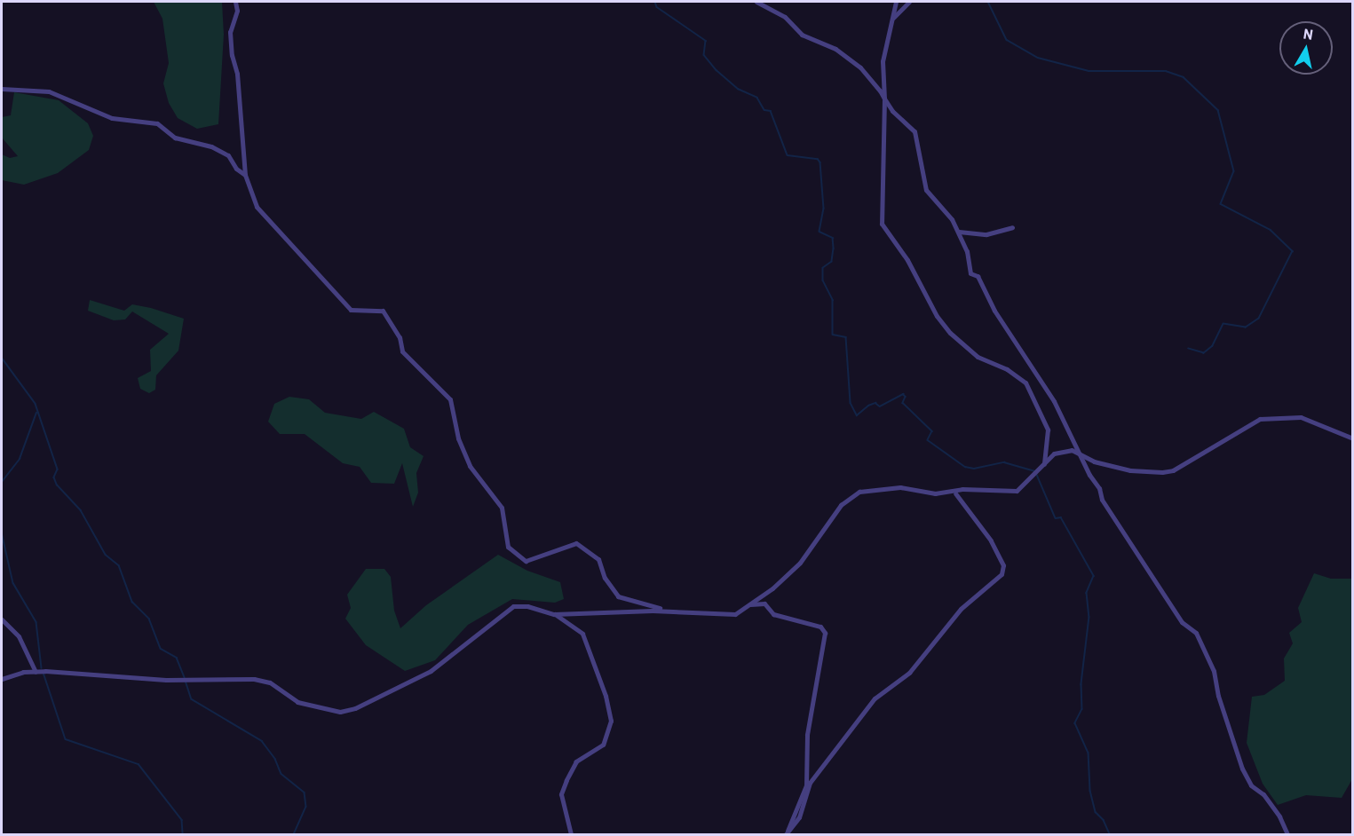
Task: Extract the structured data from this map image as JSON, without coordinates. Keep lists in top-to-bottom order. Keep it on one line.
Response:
{"north":"top"}
